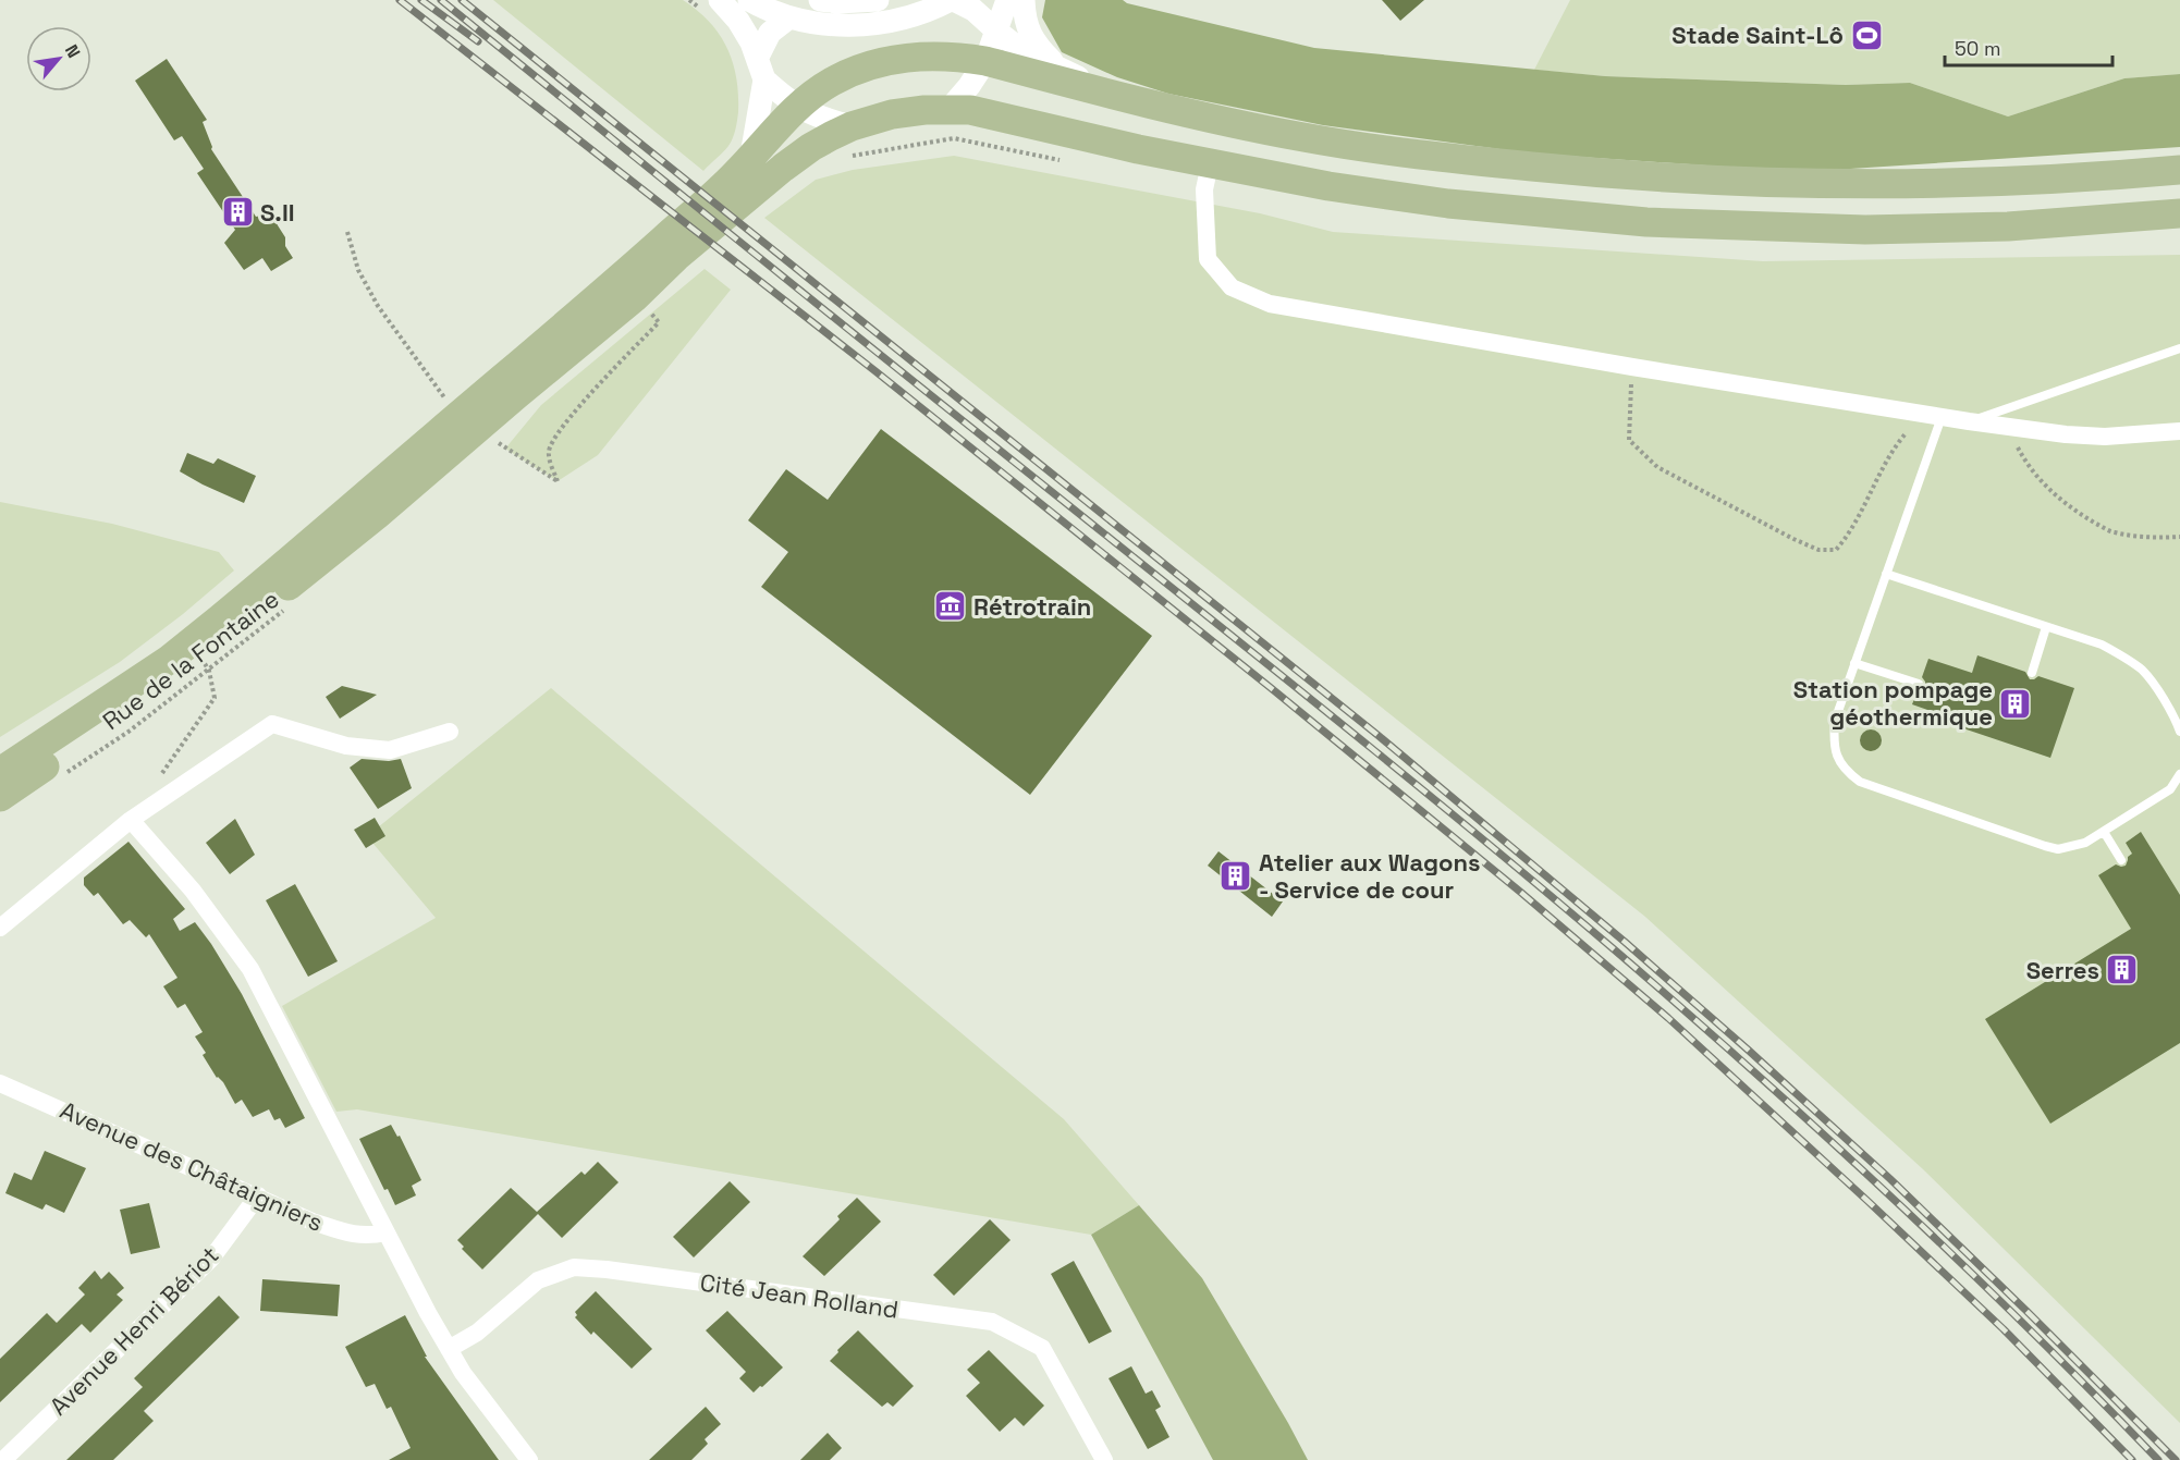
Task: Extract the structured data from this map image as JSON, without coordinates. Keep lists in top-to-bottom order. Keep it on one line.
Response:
{"streets":{"main road":["Rue de la Fontaine"],"street":["Avenue des Châtaigniers","Cité Jean Rolland","Avenue Henri Bériot"]},"crossings":[["Avenue des Châtaigniers","Avenue Henri Bériot"]],"places":{"sports":["Stade Saint-Lô"],"building":["S.II","Station pompage géothermique","Atelier aux Wagons - Service de cour","Serres"],"museum":["Rétrotrain"]},"scale_bar":"50 m","north":"top right"}
